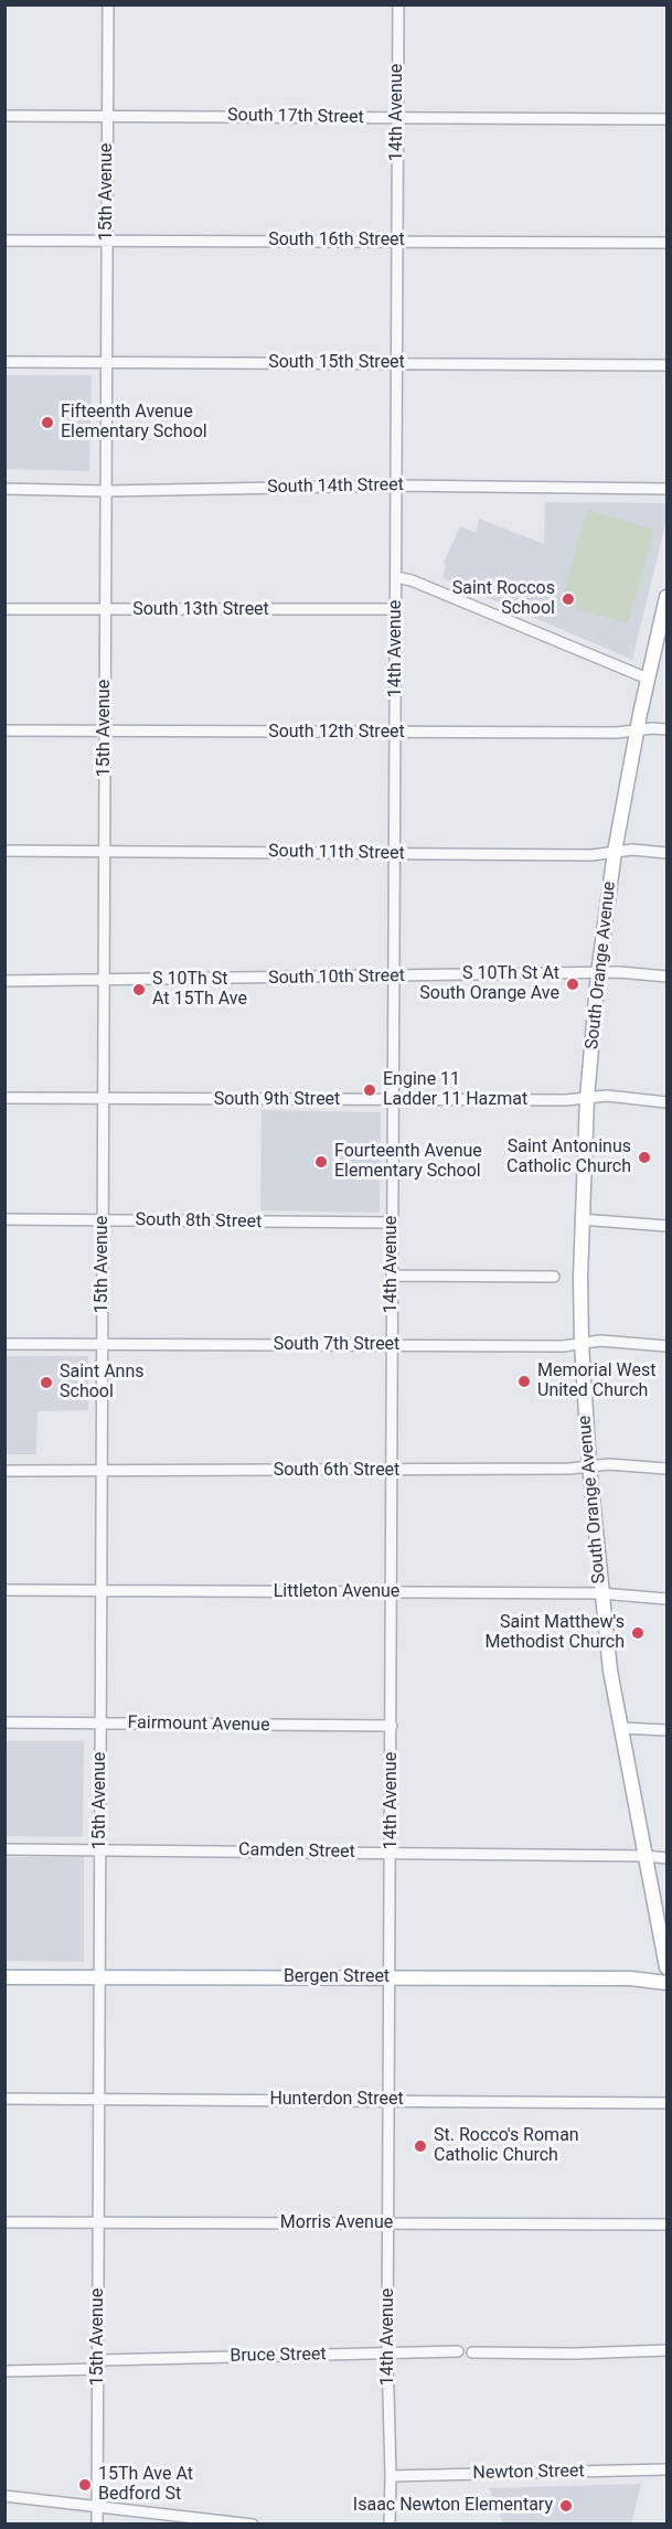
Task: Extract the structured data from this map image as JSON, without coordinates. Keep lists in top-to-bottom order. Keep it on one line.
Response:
{"streets":{"main road":["South Orange Avenue","Bergen Street"],"street":["14th Avenue","South 17th Street","15th Avenue","South 16th Street","South 15th Street","South 14th Street","South 13th Street","South 12th Street","South 11th Street","South 10th Street","South 9th Street","South 8th Street","South 7th Street","South 6th Street","Littleton Avenue","Fairmount Avenue","Camden Street","Hunterdon Street","Morris Avenue","Bruce Street","Newton Street"]},"crossings":[["14th Avenue","South 17th Street"],["14th Avenue","South 16th Street"],["14th Avenue","South 15th Street"],["14th Avenue","South 14th Street"],["14th Avenue","South 13th Street"],["14th Avenue","South 12th Street"],["14th Avenue","South 11th Street"],["14th Avenue","South 10th Street"],["14th Avenue","South 9th Street"],["14th Avenue","South 8th Street"],["14th Avenue","South 7th Street"],["14th Avenue","South 6th Street"],["14th Avenue","Littleton Avenue"],["14th Avenue","Fairmount Avenue"],["14th Avenue","Camden Street"],["14th Avenue","Bergen Street"],["14th Avenue","Hunterdon Street"],["14th Avenue","Morris Avenue"],["14th Avenue","Bruce Street"],["14th Avenue","Newton Street"],["South 17th Street","15th Avenue"],["15th Avenue","South 16th Street"],["15th Avenue","South 15th Street"],["15th Avenue","South 14th Street"],["15th Avenue","South 13th Street"],["15th Avenue","South 12th Street"],["15th Avenue","South 11th Street"],["15th Avenue","South 10th Street"],["15th Avenue","South 9th Street"],["15th Avenue","South 8th Street"],["15th Avenue","South 7th Street"],["15th Avenue","South 6th Street"],["15th Avenue","Littleton Avenue"],["15th Avenue","Fairmount Avenue"],["15th Avenue","Camden Street"],["15th Avenue","Bergen Street"],["15th Avenue","Hunterdon Street"],["15th Avenue","Morris Avenue"],["15th Avenue","Bruce Street"],["South 12th Street","South Orange Avenue"],["South 11th Street","South Orange Avenue"],["South Orange Avenue","South 10th Street"],["South Orange Avenue","South 9th Street"],["South Orange Avenue","South 7th Street"],["South Orange Avenue","South 6th Street"],["South Orange Avenue","Littleton Avenue"],["South Orange Avenue","Camden Street"]],"places":["Fifteenth Avenue Elementary School","Saint Roccos School","S 10Th St At South Orange Ave","S 10Th St At 15Th Ave","Engine 11 Ladder 11 Hazmat","Saint Antoninus Catholic Church","Fourteenth Avenue Elementary School","Memorial West United Church","Saint Anns School","Saint Matthew's Methodist Church","St. Rocco's Roman Catholic Church","15Th Ave At Bedford St","Isaac Newton Elementary"]}
